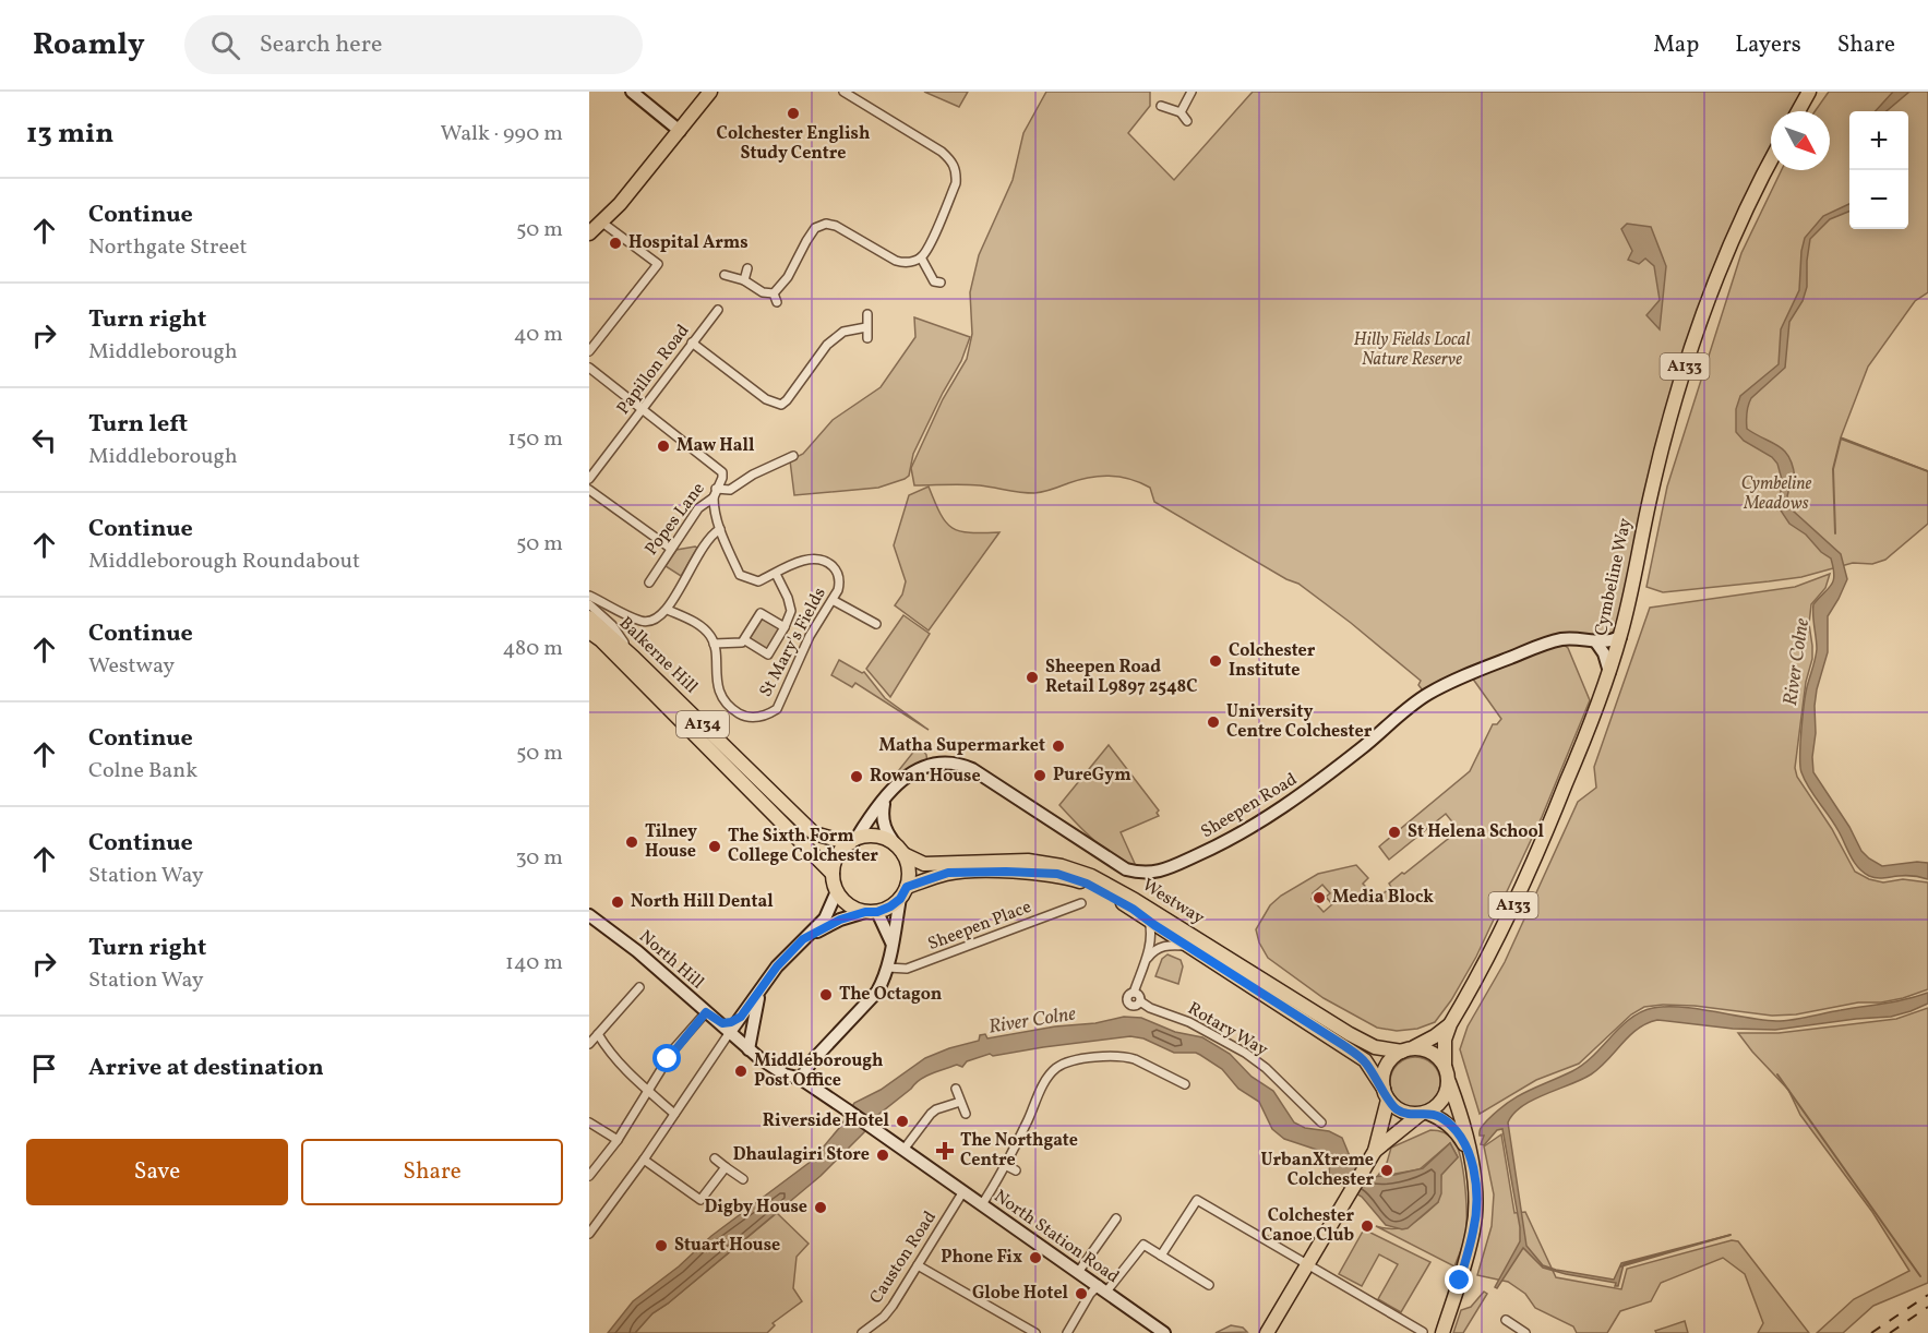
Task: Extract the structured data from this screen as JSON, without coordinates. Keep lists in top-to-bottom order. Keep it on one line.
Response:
{"streets":{"main road":["A133","Cymbeline Way","Balkerne Hill","A134","Westway"],"street":["Papillon Road","Popes Lane","St Mary's Fields","Sheepen Road","Sheepen Place","North Hill","Rotary Way","North Station Road","Causton Road"]},"crossings":[["A133","Cymbeline Way"],["A133","A134"],["A133","Westway"],["Papillon Road","Popes Lane"],["Popes Lane","St Mary's Fields"],["Cymbeline Way","Sheepen Road"],["Balkerne Hill","A134"],["Balkerne Hill","Sheepen Road"],["Balkerne Hill","Westway"],["A134","Sheepen Road"],["A134","Westway"],["Sheepen Road","Westway"],["North Hill","North Station Road"],["North Station Road","Causton Road"]],"water":["River Colne"],"parks":["Hilly Fields Local Nature Reserve","Cymbeline Meadows"],"places":{"other":["Colchester English Study Centre","Hospital Arms","Maw Hall","Colchester Institute","Sheepen Road Retail L9897 2548C","University Centre Colchester","Matha Supermarket","PureGym","Rowan House","St Helena School","Tilney House","The Sixth Form College Colchester","Media Block","North Hill Dental","The Octagon","Middleborough Post Office","Riverside Hotel","Dhaulagiri Store","UrbanXtreme Colchester","Digby House","Colchester Canoe Club","Stuart House","Phone Fix","Globe Hotel"],"health":["The Northgate Centre"]},"north":"bottom right","page":{"header":"Roamly","search":"Search here","nav":["Map","Layers","Share"],"heading":["13 min","Walk · 990 m"],"map_buttons":["+","−"],"list":[["Continue","Northgate Street","50 m"],["Turn right","Middleborough","40 m"],["Turn left","Middleborough","150 m"],["Continue","Middleborough Roundabout","50 m"],["Continue","Westway","480 m"],["Continue","Colne Bank","50 m"],["Continue","Station Way","30 m"],["Turn right","Station Way","140 m"],"Arrive at destination"],"buttons":["Save","Share"]}}
